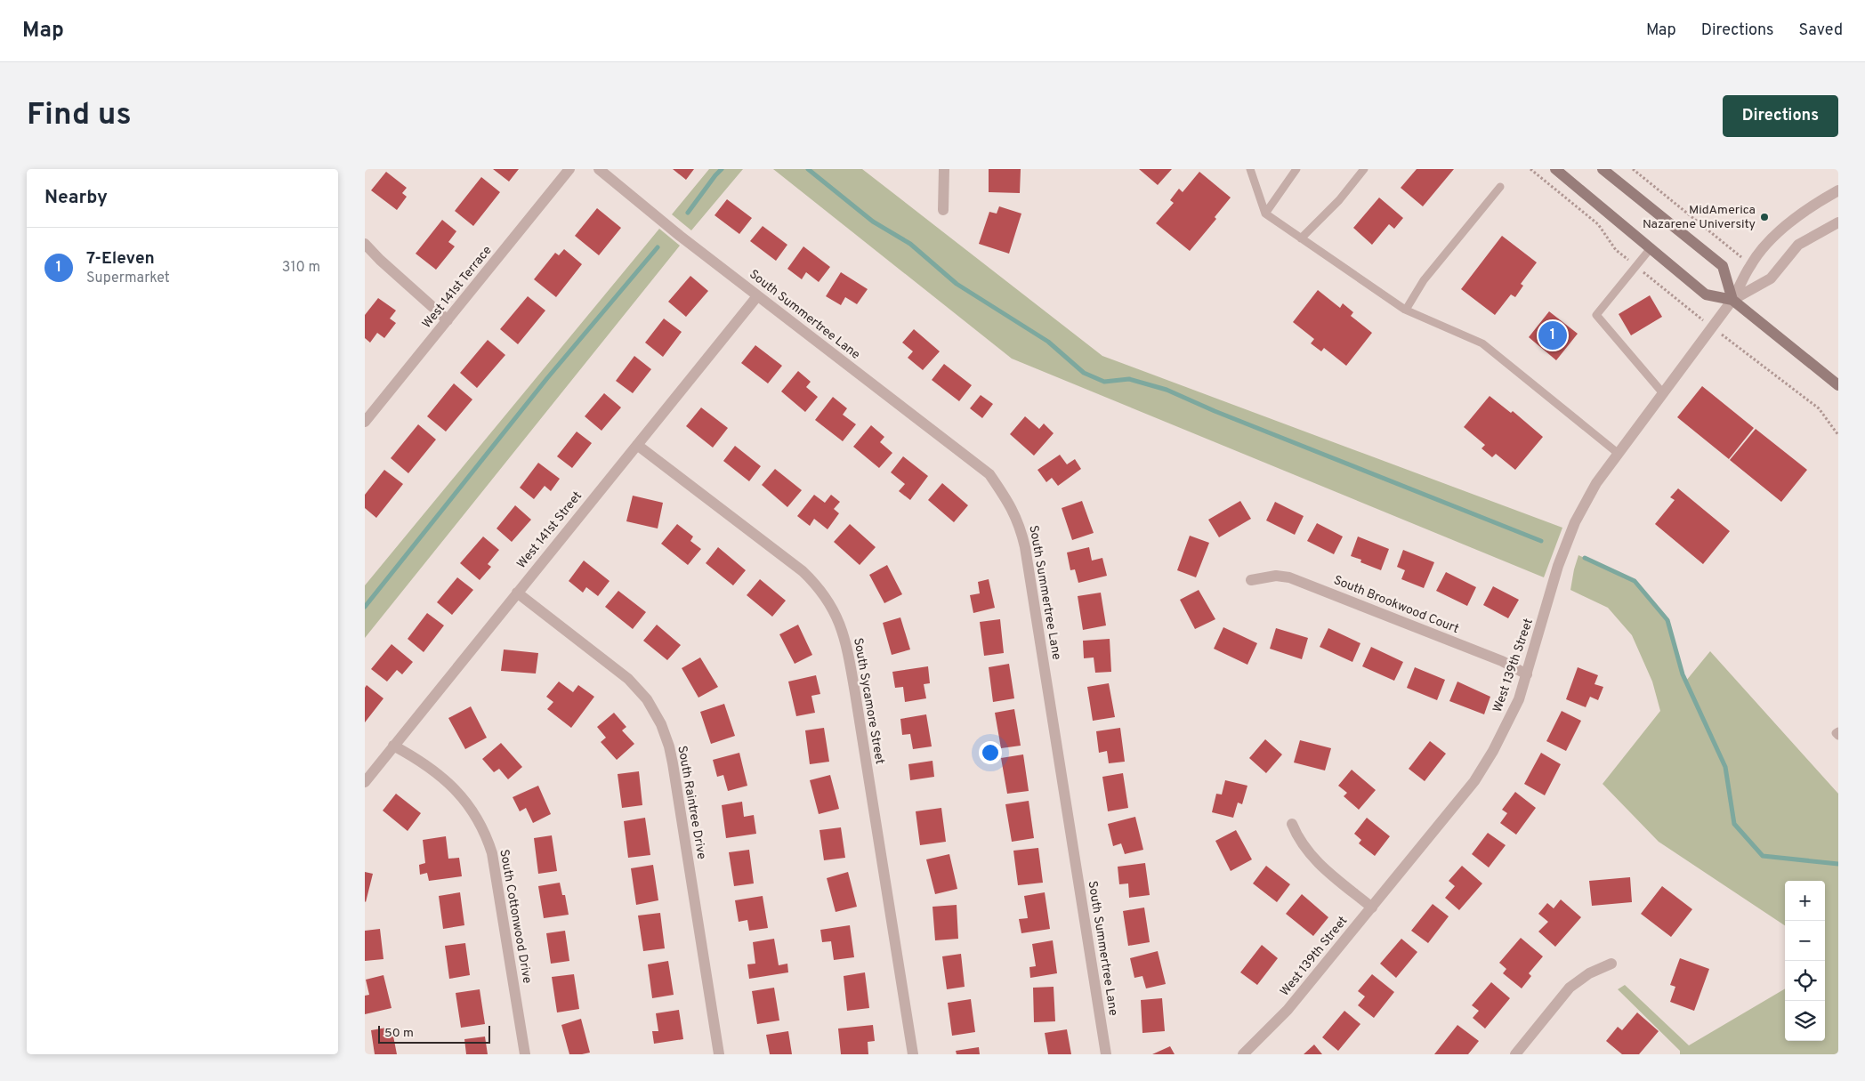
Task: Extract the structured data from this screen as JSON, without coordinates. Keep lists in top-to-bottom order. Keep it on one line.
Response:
{"streets":{"street":["West 141st Terrace","South Summertree Lane","West 141st Street","South Brookwood Court","West 139th Street","South Sycamore Street","South Raintree Drive","South Cottonwood Drive"]},"crossings":[["South Summertree Lane","West 141st Street"],["West 141st Street","South Sycamore Street"],["West 141st Street","South Raintree Drive"],["West 141st Street","South Cottonwood Drive"],["South Brookwood Court","West 139th Street"]],"places":["MidAmerica Nazarene University"],"scale_bar":"50 m","page":{"header":"Map","nav":["Map","Directions","Saved"],"buttons":"Directions","title":"Find us","heading":"Nearby","list":[{"mark":"1","name":"7-Eleven","note":"Supermarket","value":"310 m"}],"pins":"1","map_buttons":["+","−"],"scale":"50 m"}}
